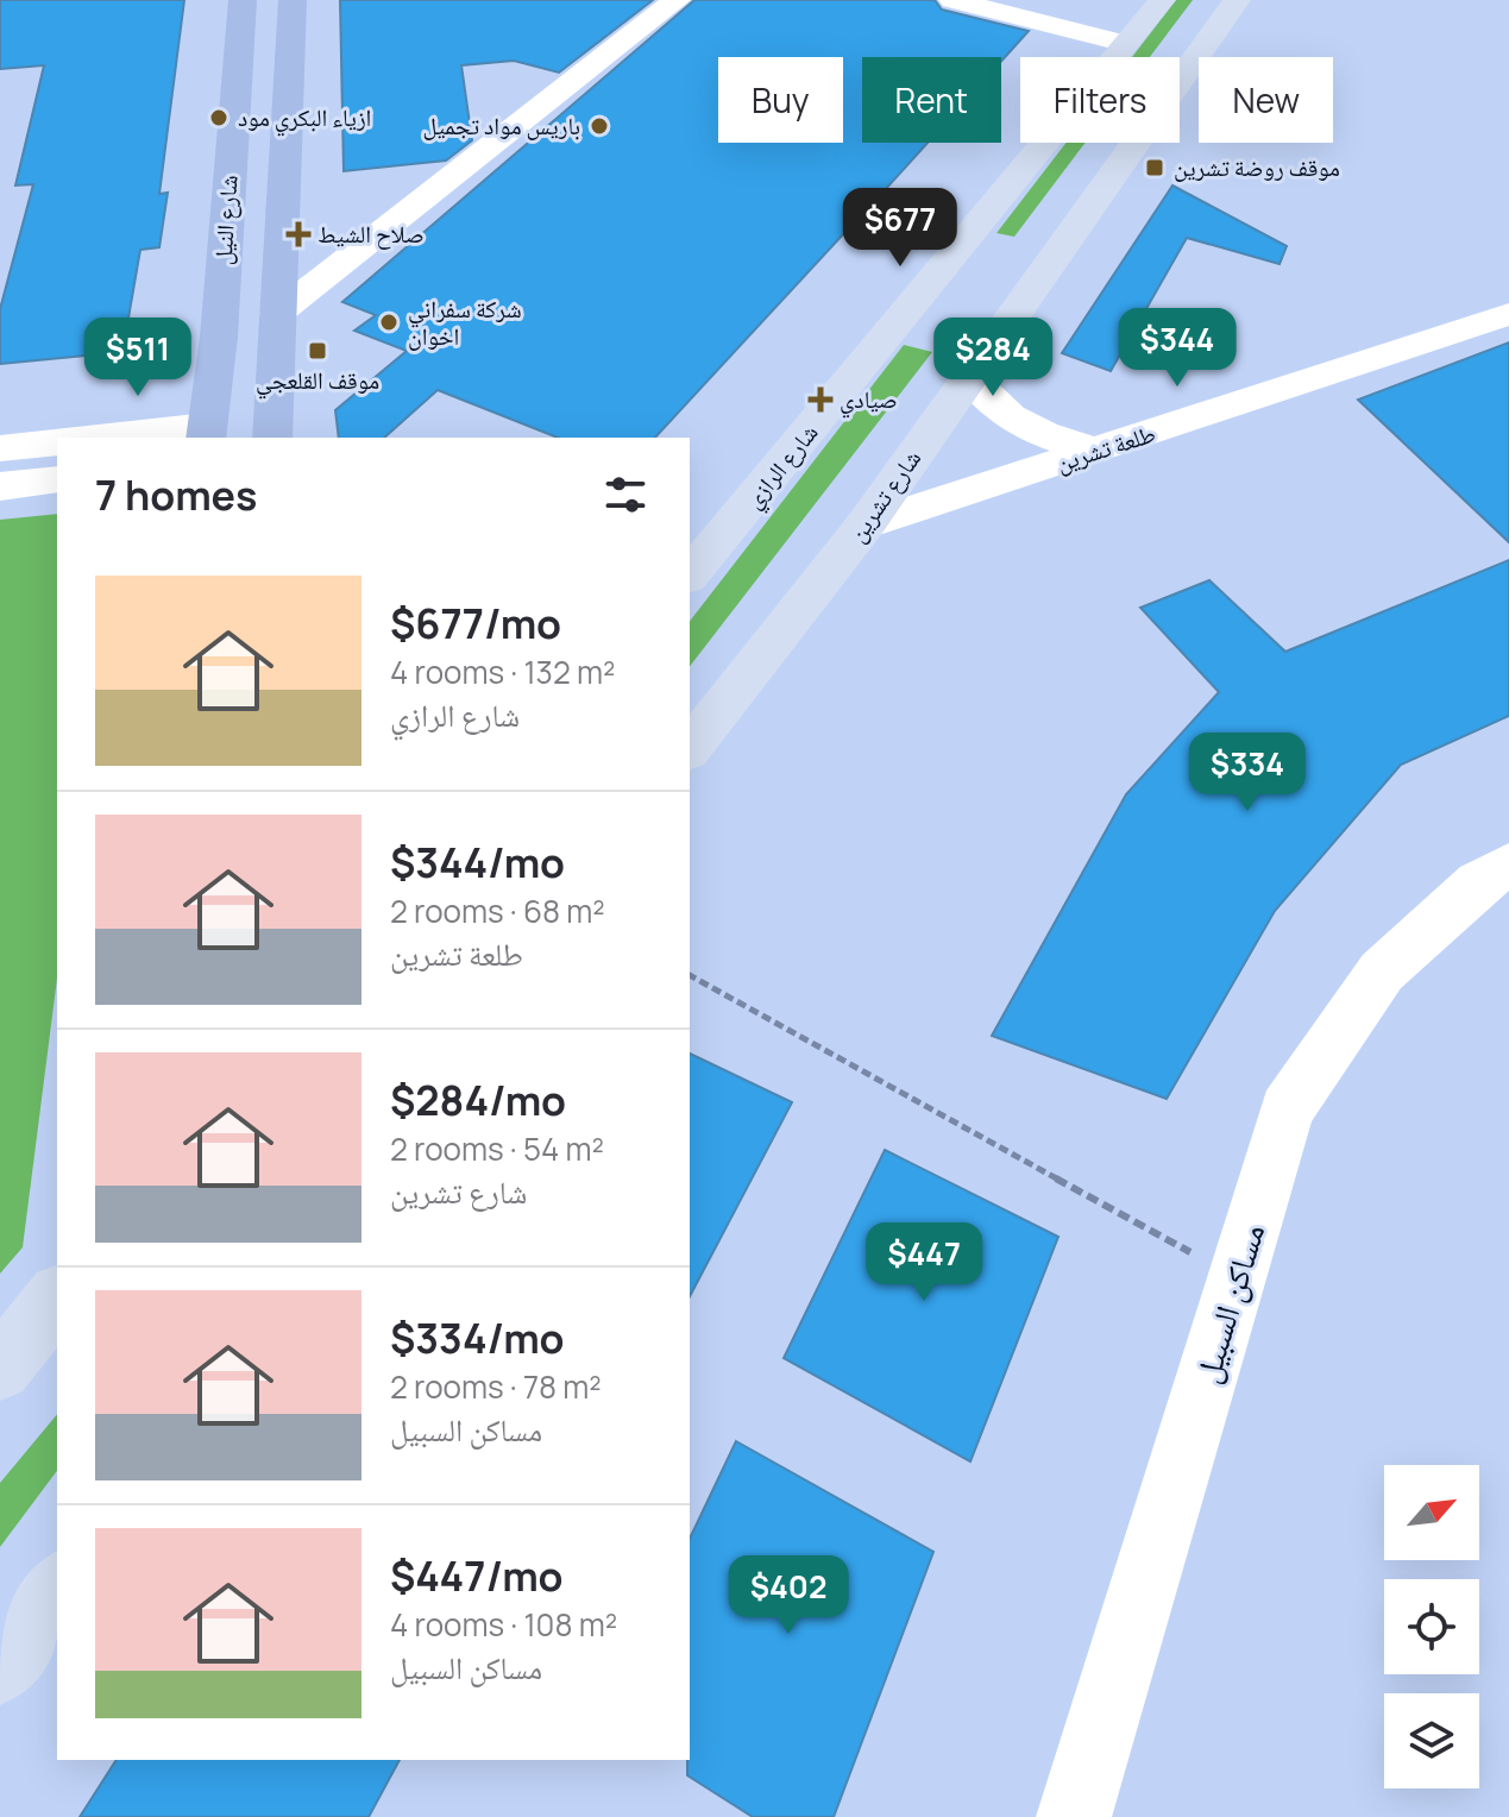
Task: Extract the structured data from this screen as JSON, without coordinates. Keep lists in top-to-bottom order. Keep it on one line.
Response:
{"streets":{"main road":["شارع النيل","شارع الرازي","شارع تشرين"],"street":["طلعة تشرين","مساكن السبيل"]},"crossings":[["طلعة تشرين","شارع تشرين"],["شارع الرازي","شارع تشرين"]],"places":{"other":["ازياء البكري مود","باريس مواد تجميل","شركة سفراني اخوان"],"transit":["موقف روضة تشرين","موقف القلعجي"],"health":["صلاح الشيط","صيادي"]},"north":"top right","page":{"chip":["Buy","Rent","Filters","New"],"price":["$677","$344","$511","$284","$334","$447","$402"],"heading":"7 homes","list":[{"name":"$677/mo","note":"4 rooms · 132 m² · شارع الرازي"},{"name":"$344/mo","note":"2 rooms · 68 m² · طلعة تشرين"},{"name":"$284/mo","note":"2 rooms · 54 m² · شارع تشرين"},{"name":"$334/mo","note":"2 rooms · 78 m² · مساكن السبيل"},{"name":"$447/mo","note":"4 rooms · 108 m² · مساكن السبيل"}]}}
